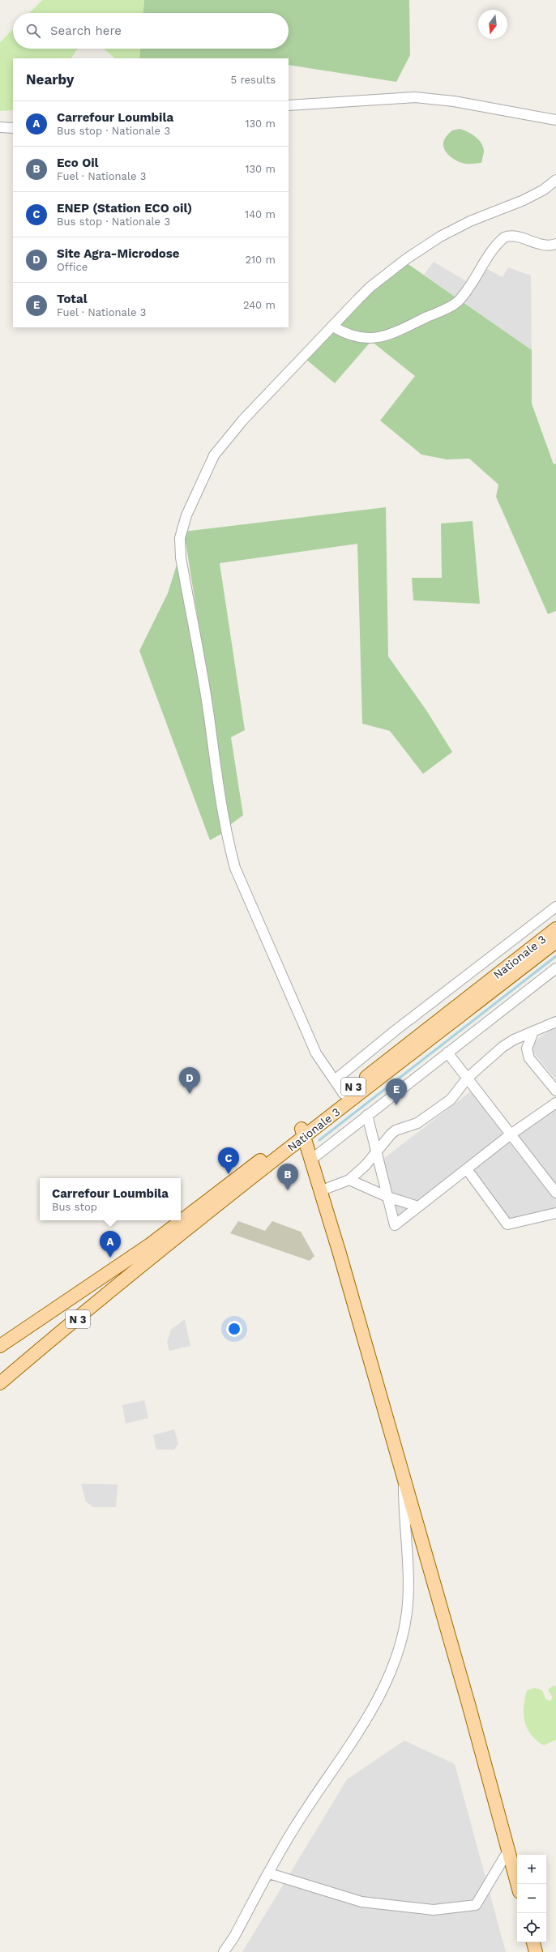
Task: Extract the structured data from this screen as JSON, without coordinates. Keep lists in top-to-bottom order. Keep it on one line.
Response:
{"streets":{"main road":["Nationale 3","N 3"]},"north":"bottom","page":{"search":"Search here","heading":["Nearby","5 results"],"list":[{"mark":"A","name":"Carrefour Loumbila","note":"Bus stop · Nationale 3","value":"130 m"},{"mark":"B","name":"Eco Oil","note":"Fuel · Nationale 3","value":"130 m"},{"mark":"C","name":"ENEP (Station ECO oil)","note":"Bus stop · Nationale 3","value":"140 m"},{"mark":"D","name":"Site Agra-Microdose","note":"Office","value":"210 m"},{"mark":"E","name":"Total","note":"Fuel · Nationale 3","value":"240 m"}],"pins":["D","E","C","B","A"],"popup":["Carrefour Loumbila","Bus stop"],"map_buttons":["+","−"]}}
